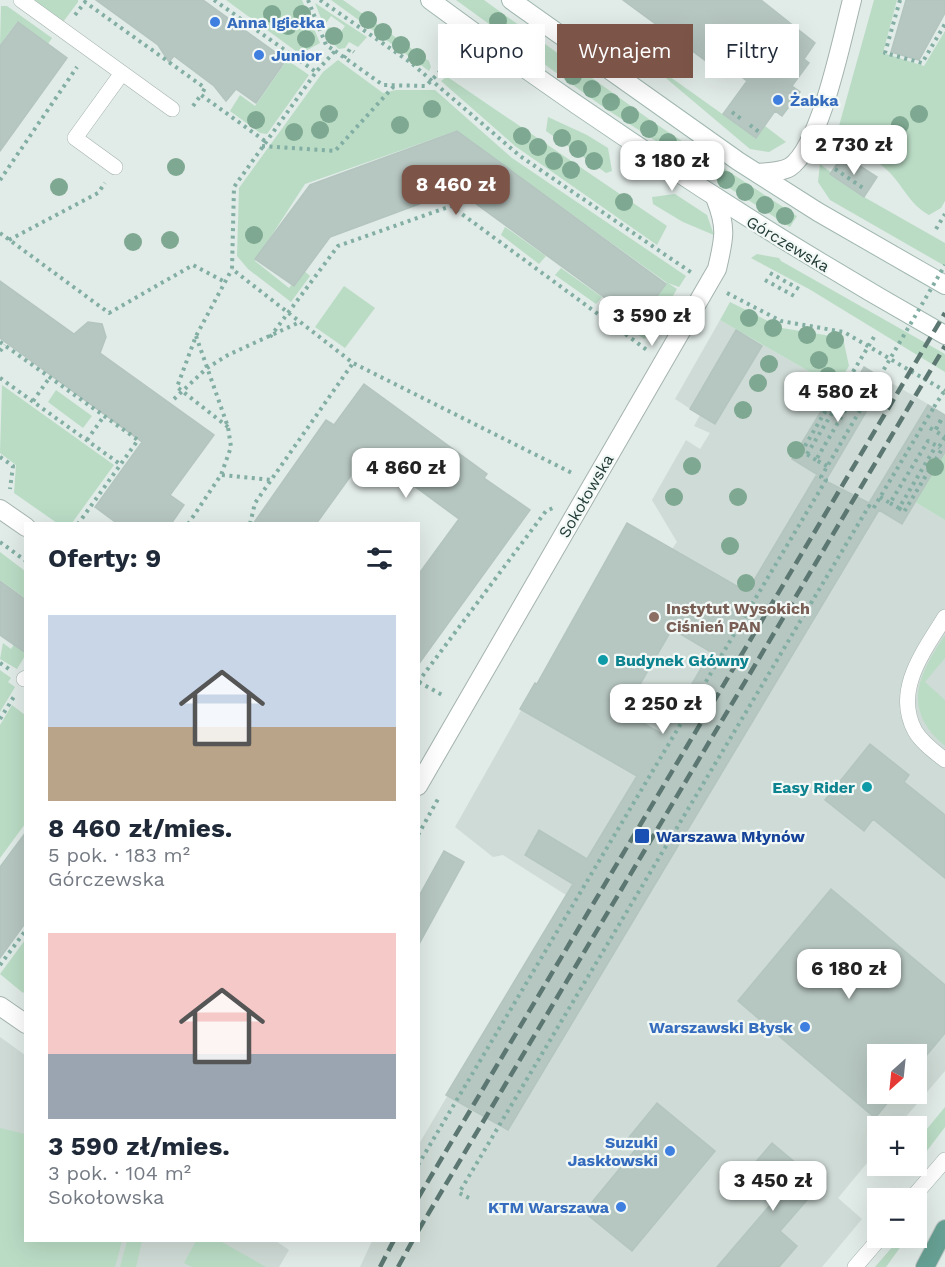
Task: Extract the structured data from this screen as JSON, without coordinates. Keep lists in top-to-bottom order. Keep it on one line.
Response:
{"streets":{"main road":["Górczewska","Sokołowska"]},"crossings":[["Górczewska","Sokołowska"]],"places":{"other":["Anna Igiełka","Junior","Żabka","Instytut Wysokich Ciśnień PAN","Budynek Główny","Easy Rider","Warszawski Błysk","Suzuki Jaskłowski","KTM Warszawa"],"transit":["Warszawa Młynów"]},"north":"bottom left","page":{"chip":["Kupno","Wynajem","Filtry"],"price":["2 730 zł","3 180 zł","8 460 zł","3 590 zł","4 580 zł","4 860 zł","2 250 zł","6 180 zł","3 450 zł"],"heading":"Oferty: 9","list":[{"name":"8 460 zł/mies.","note":"5 pok. · 183 m² · Górczewska"},{"name":"3 590 zł/mies.","note":"3 pok. · 104 m² · Sokołowska"}],"map_buttons":["+","−"]}}
